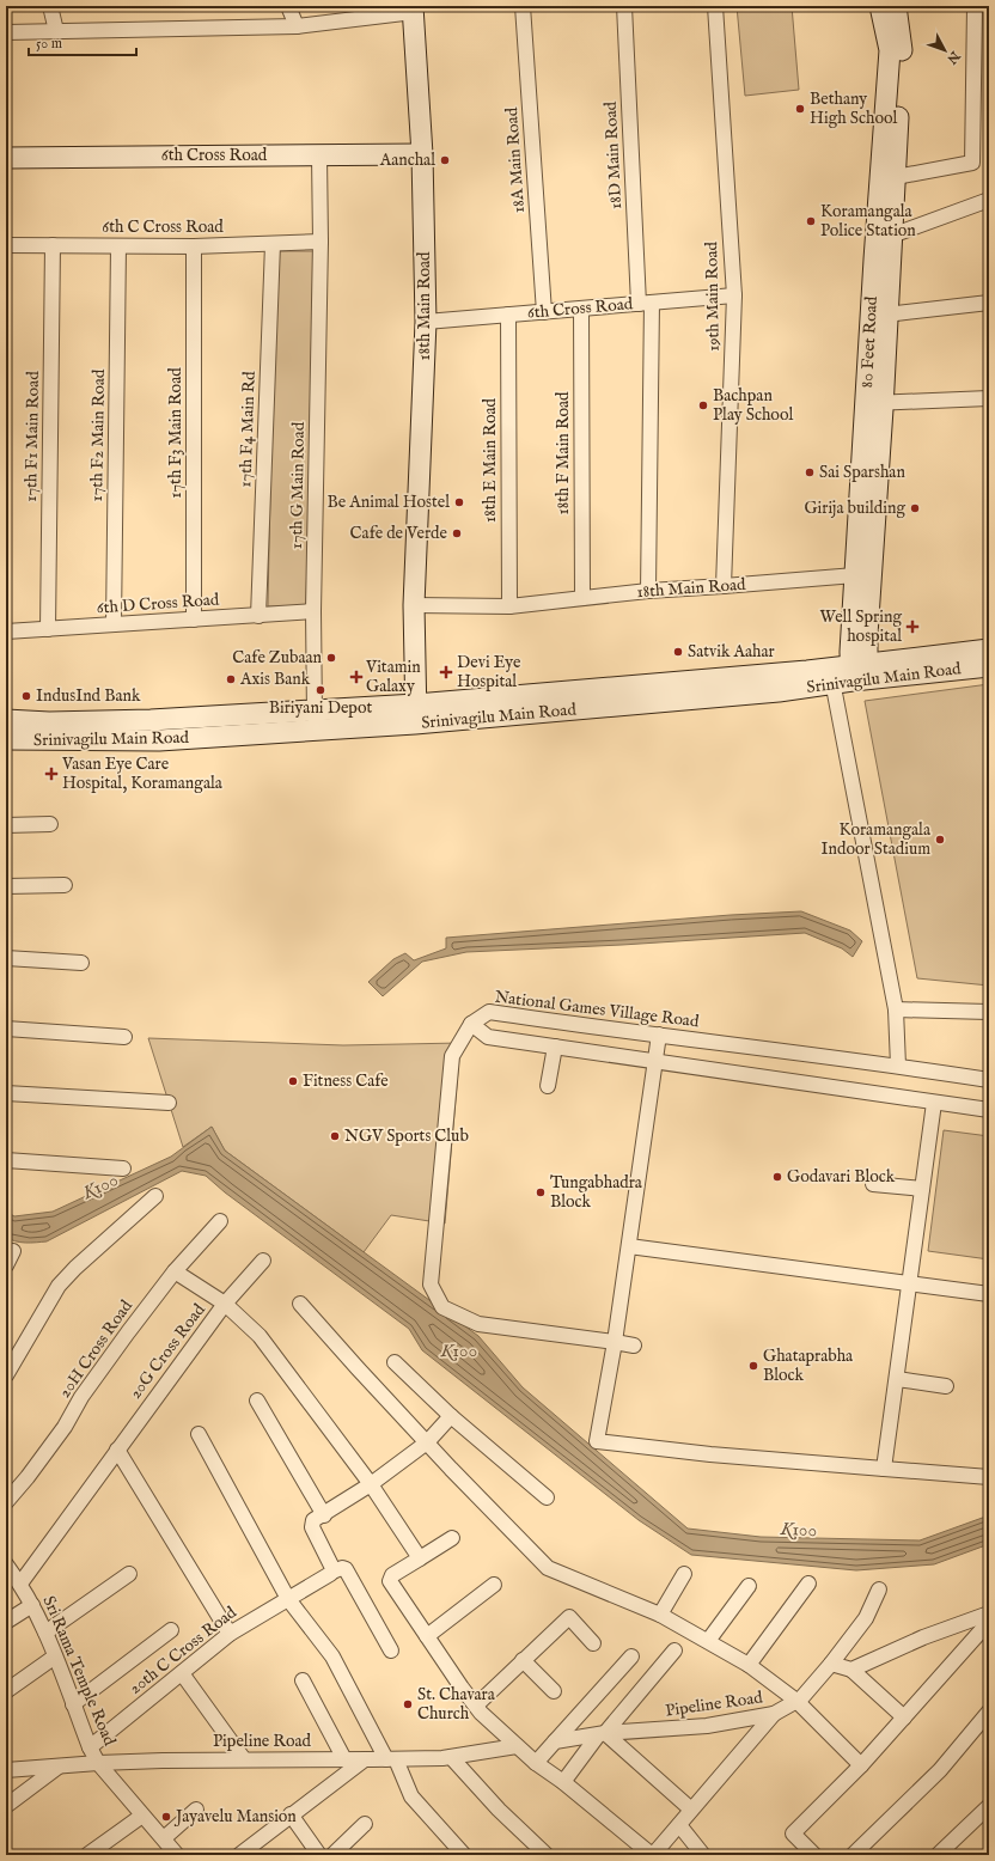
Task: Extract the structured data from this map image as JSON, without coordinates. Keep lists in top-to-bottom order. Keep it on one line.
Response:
{"streets":{"main road":["6th Cross Road","18th Main Road","80 Feet Road","Srinivagilu Main Road"],"street":["18D Main Road","18A Main Road","6th C Cross Road","19th Main Road","17th F4 Main Rd","17th F3 Main Road","17th F2 Main Road","17th F1 Main Road","18th F Main Road","18th E Main Road","17th G Main Road","6th D Cross Road","National Games Village Road","20H Cross Road","20G Cross Road","20th C Cross Road","Sri Rama Temple Road","Pipeline Road"]},"crossings":[["6th Cross Road","18D Main Road"],["6th Cross Road","18A Main Road"],["6th Cross Road","19th Main Road"],["6th Cross Road","18th Main Road"],["6th Cross Road","18th F Main Road"],["6th Cross Road","18th E Main Road"],["6th Cross Road","17th G Main Road"],["18D Main Road","18th Main Road"],["6th C Cross Road","17th F4 Main Rd"],["6th C Cross Road","17th F3 Main Road"],["6th C Cross Road","17th F2 Main Road"],["6th C Cross Road","17th F1 Main Road"],["6th C Cross Road","17th G Main Road"],["19th Main Road","18th Main Road"],["18th Main Road","80 Feet Road"],["18th Main Road","18th F Main Road"],["18th Main Road","18th E Main Road"],["18th Main Road","Srinivagilu Main Road"],["80 Feet Road","Srinivagilu Main Road"],["17th F4 Main Rd","6th D Cross Road"],["17th F3 Main Road","6th D Cross Road"],["17th F2 Main Road","6th D Cross Road"],["17th F1 Main Road","6th D Cross Road"],["17th G Main Road","6th D Cross Road"],["17th G Main Road","Srinivagilu Main Road"],["20G Cross Road","Sri Rama Temple Road"],["20th C Cross Road","Sri Rama Temple Road"],["Sri Rama Temple Road","Pipeline Road"]],"water":["K100"],"places":{"other":["Bethany High School","Aanchal","Koramangala Police Station","Bachpan Play School","Sai Sparshan","Be Animal Hostel","Girija building","Cafe de Verde","Satvik Aahar","Cafe Zubaan","Axis Bank","Biriyani Depot","IndusInd Bank","Koramangala Indoor Stadium","Fitness Cafe","NGV Sports Club","Godavari Block","Tungabhadra Block","Ghataprabha Block","St. Chavara Church","Jayavelu Mansion"],"health":["Well Spring hospital","Devi Eye Hospital","Vitamin Galaxy","Vasan Eye Care Hospital, Koramangala"]},"scale_bar":"50 m","north":"bottom right"}
